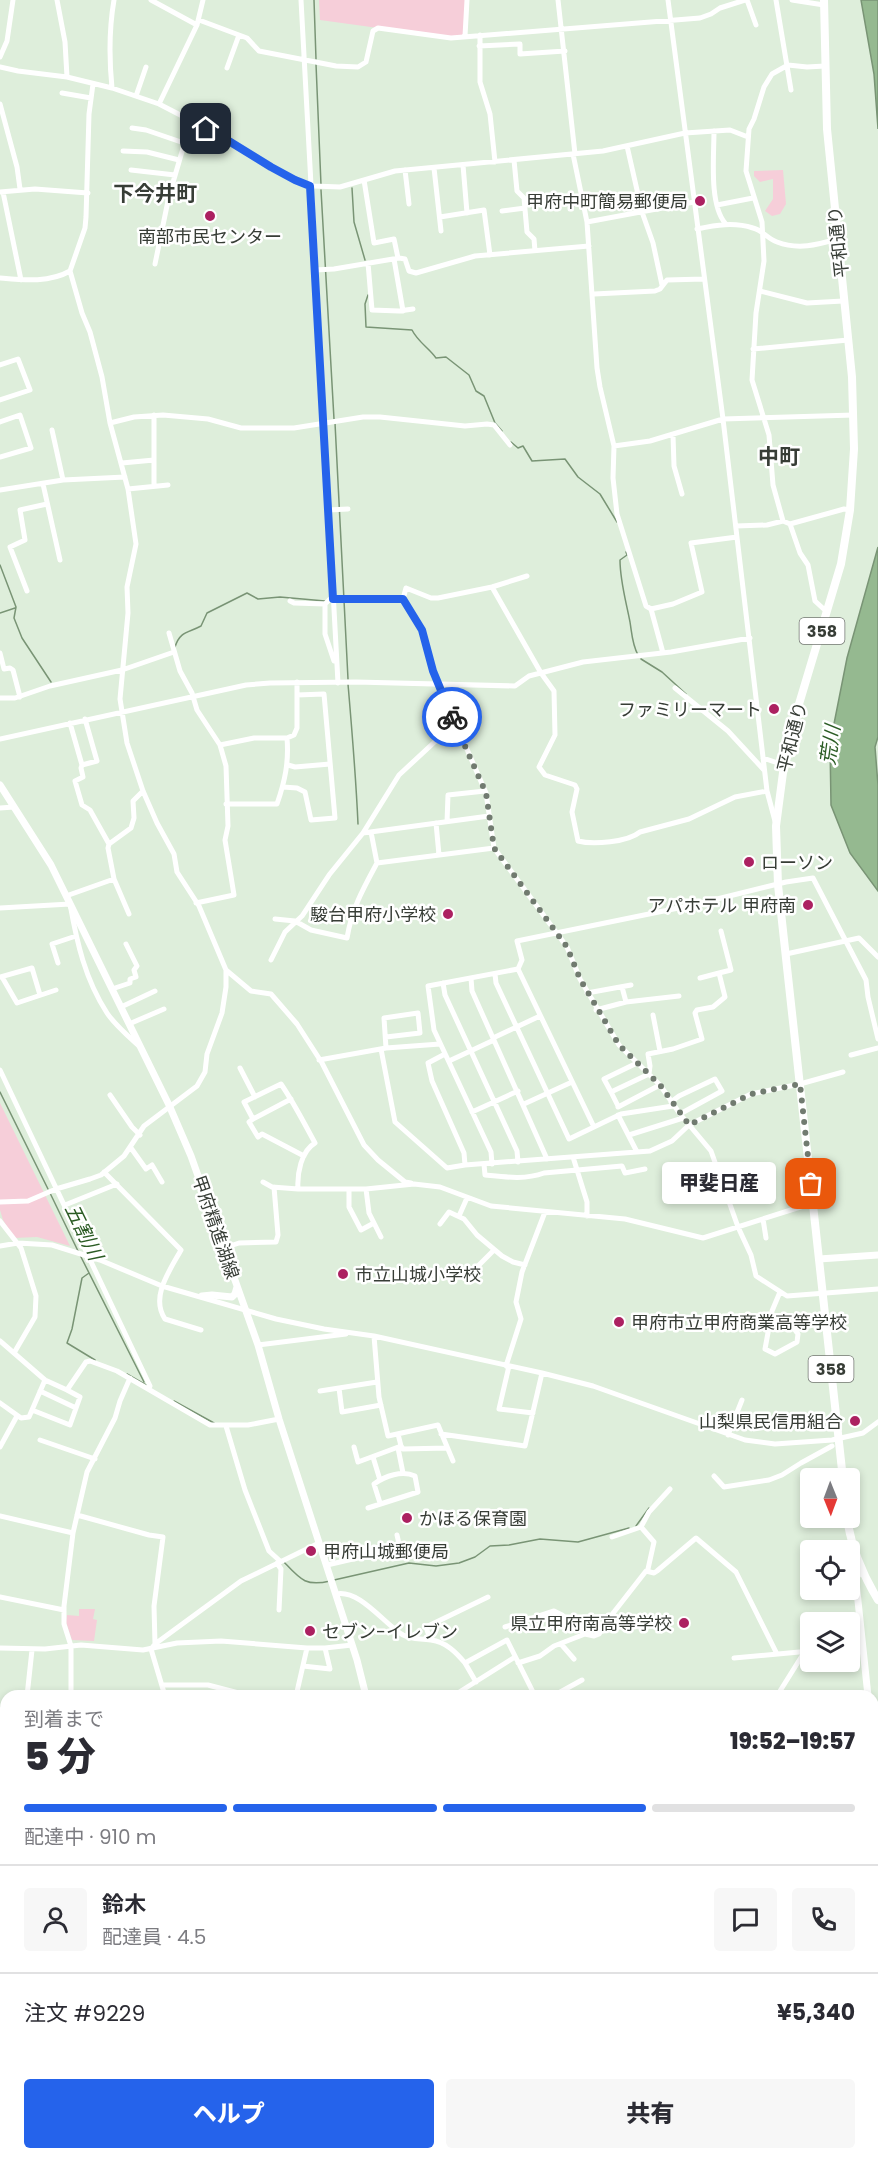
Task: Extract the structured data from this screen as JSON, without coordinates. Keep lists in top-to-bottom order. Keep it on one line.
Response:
{"streets":{"highway":["平和通り","358"],"main road":["甲府精進湖線"]},"districts":["下今井町","中町"],"water":["荒川","五割川"],"places":["甲府中町簡易郵便局","南部市民センター","ファミリーマート","ローソン","アパホテル 甲府南","駿台甲府小学校","甲斐日産","市立山城小学校","甲府市立甲府商業高等学校","山梨県民信用組合","かほる保育園","甲府山城郵便局","県立甲府南高等学校","セブン-イレブン"],"north":"bottom","page":{"bubble":"甲斐日産","heading":["5 分","到着まで","19:52–19:57"],"panel":["鈴木","配達員 · 4.5","注文 #9229","¥5,340"],"bar":"配達中 · 910 m","buttons":["ヘルプ","共有"]}}
